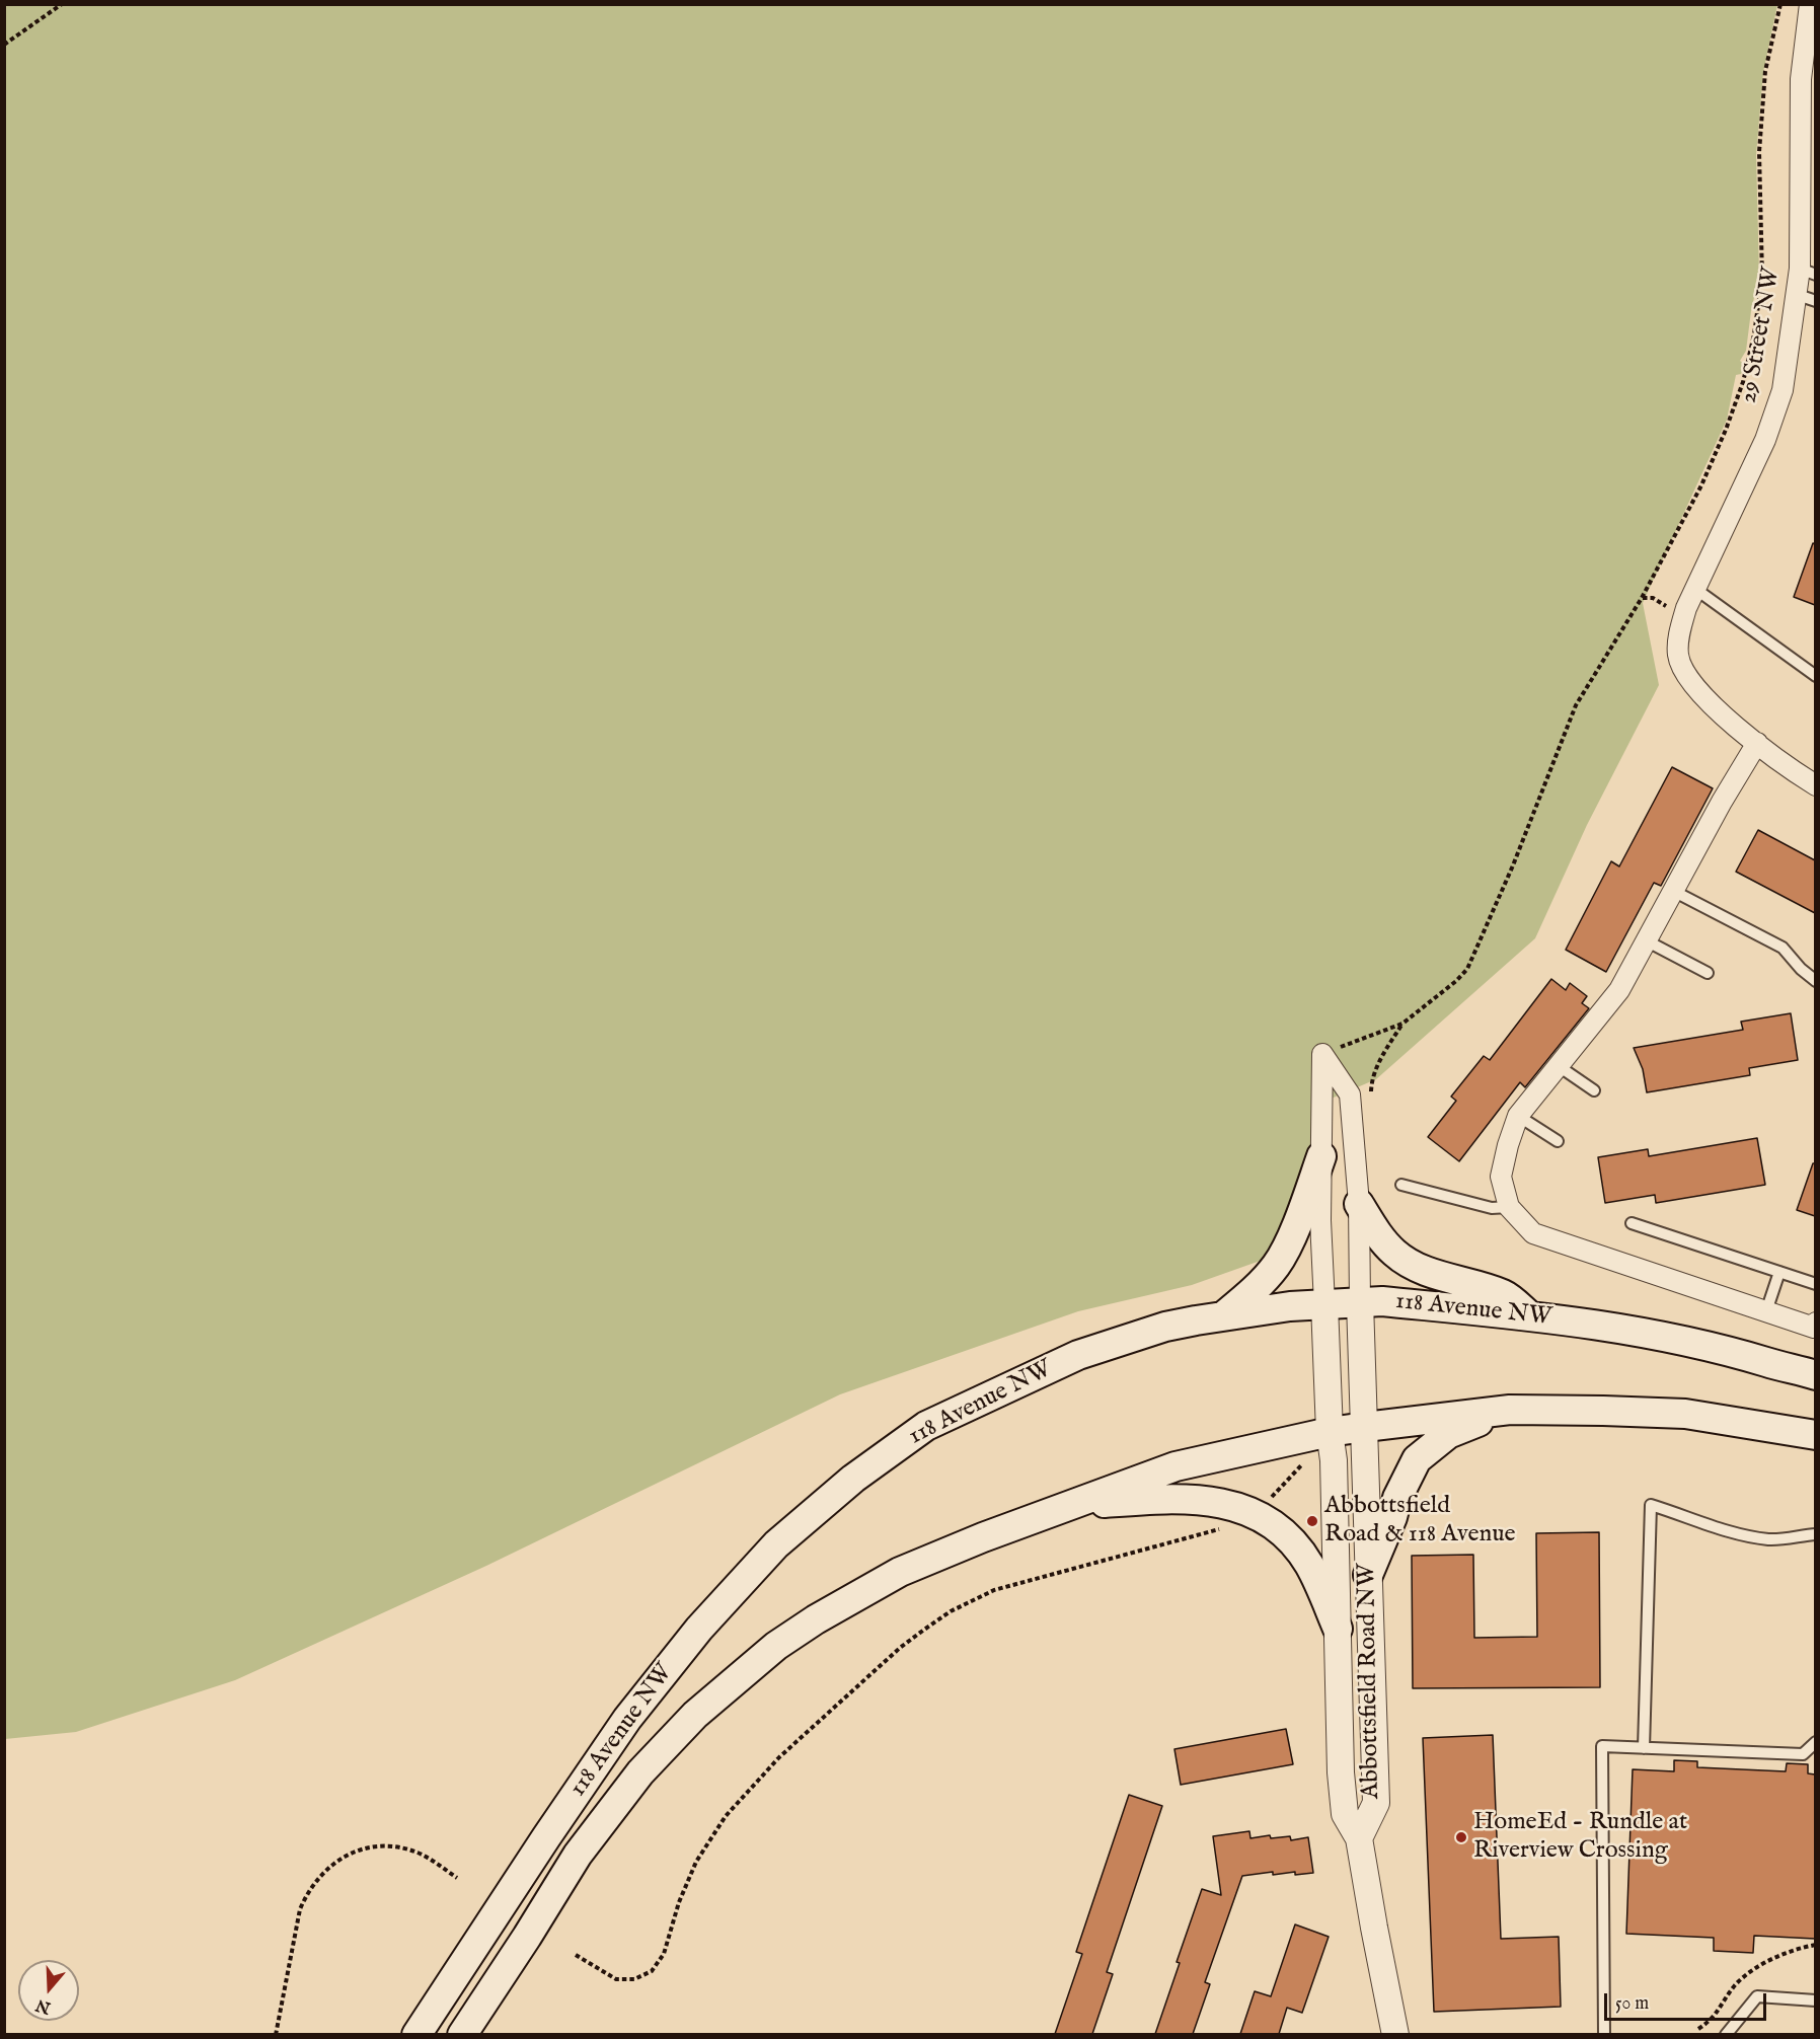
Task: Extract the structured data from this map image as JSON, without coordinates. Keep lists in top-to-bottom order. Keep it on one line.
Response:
{"streets":{"main road":["118 Avenue NW"],"street":["29 Street NW","Abbottsfield Road NW"]},"crossings":[["118 Avenue NW","Abbottsfield Road NW"]],"places":["Abbottsfield Road & 118 Avenue","HomeEd - Rundle at Riverview Crossing"],"scale_bar":"50 m","north":"bottom"}
